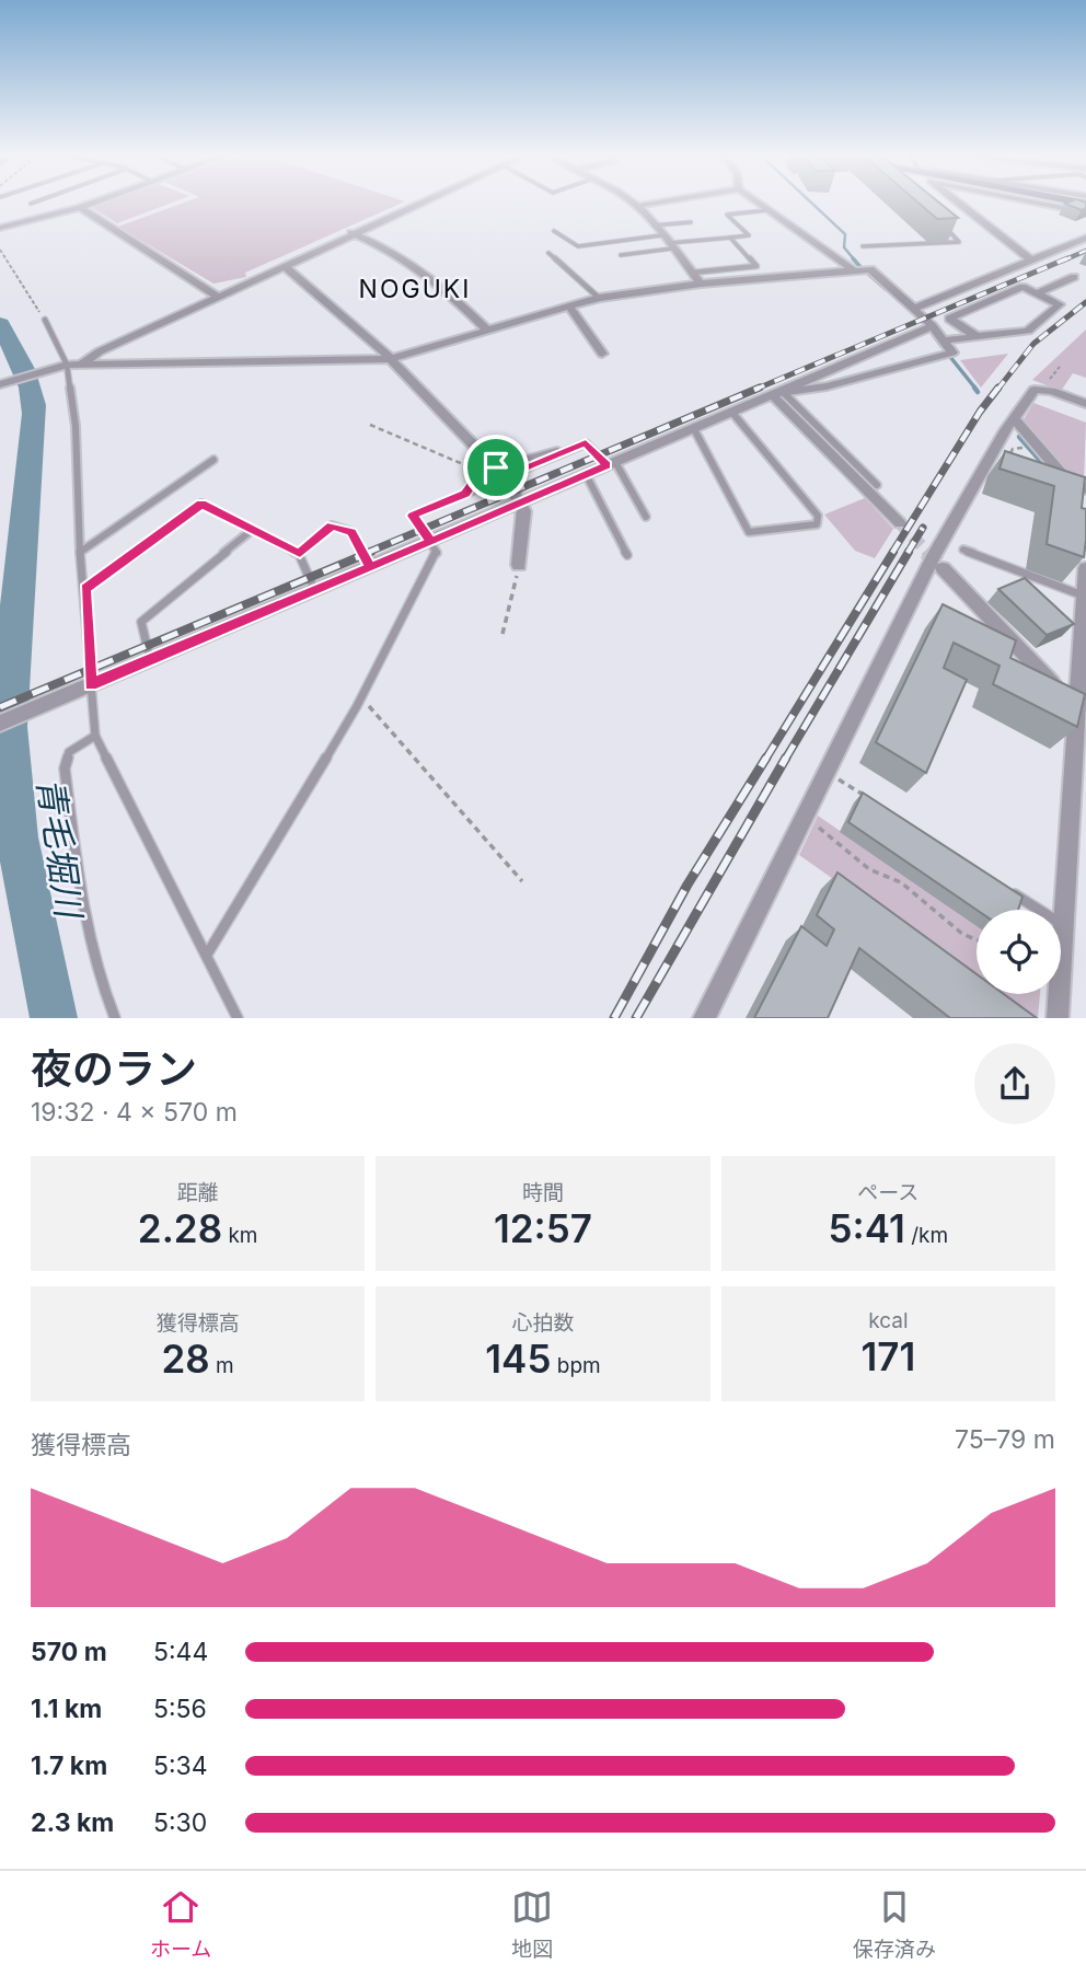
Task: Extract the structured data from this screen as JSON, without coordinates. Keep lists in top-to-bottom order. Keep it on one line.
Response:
{"districts":["NOGUKI"],"water":["青毛堀川"],"page":{"heading":["夜のラン","19:32 · 4 × 570 m"],"stats":[["距離","2.28 km"],["時間","12:57"],["ペース","5:41 /km"],["獲得標高","28 m"],["心拍数","145 bpm"],["kcal","171"]],"chart":["獲得標高","75–79 m"],"list":[{"name":"570 m","note":"5:44"},{"name":"1.1 km","note":"5:56"},{"name":"1.7 km","note":"5:34"},{"name":"2.3 km","note":"5:30"}],"tabs":["ホーム","地図","保存済み"]}}
